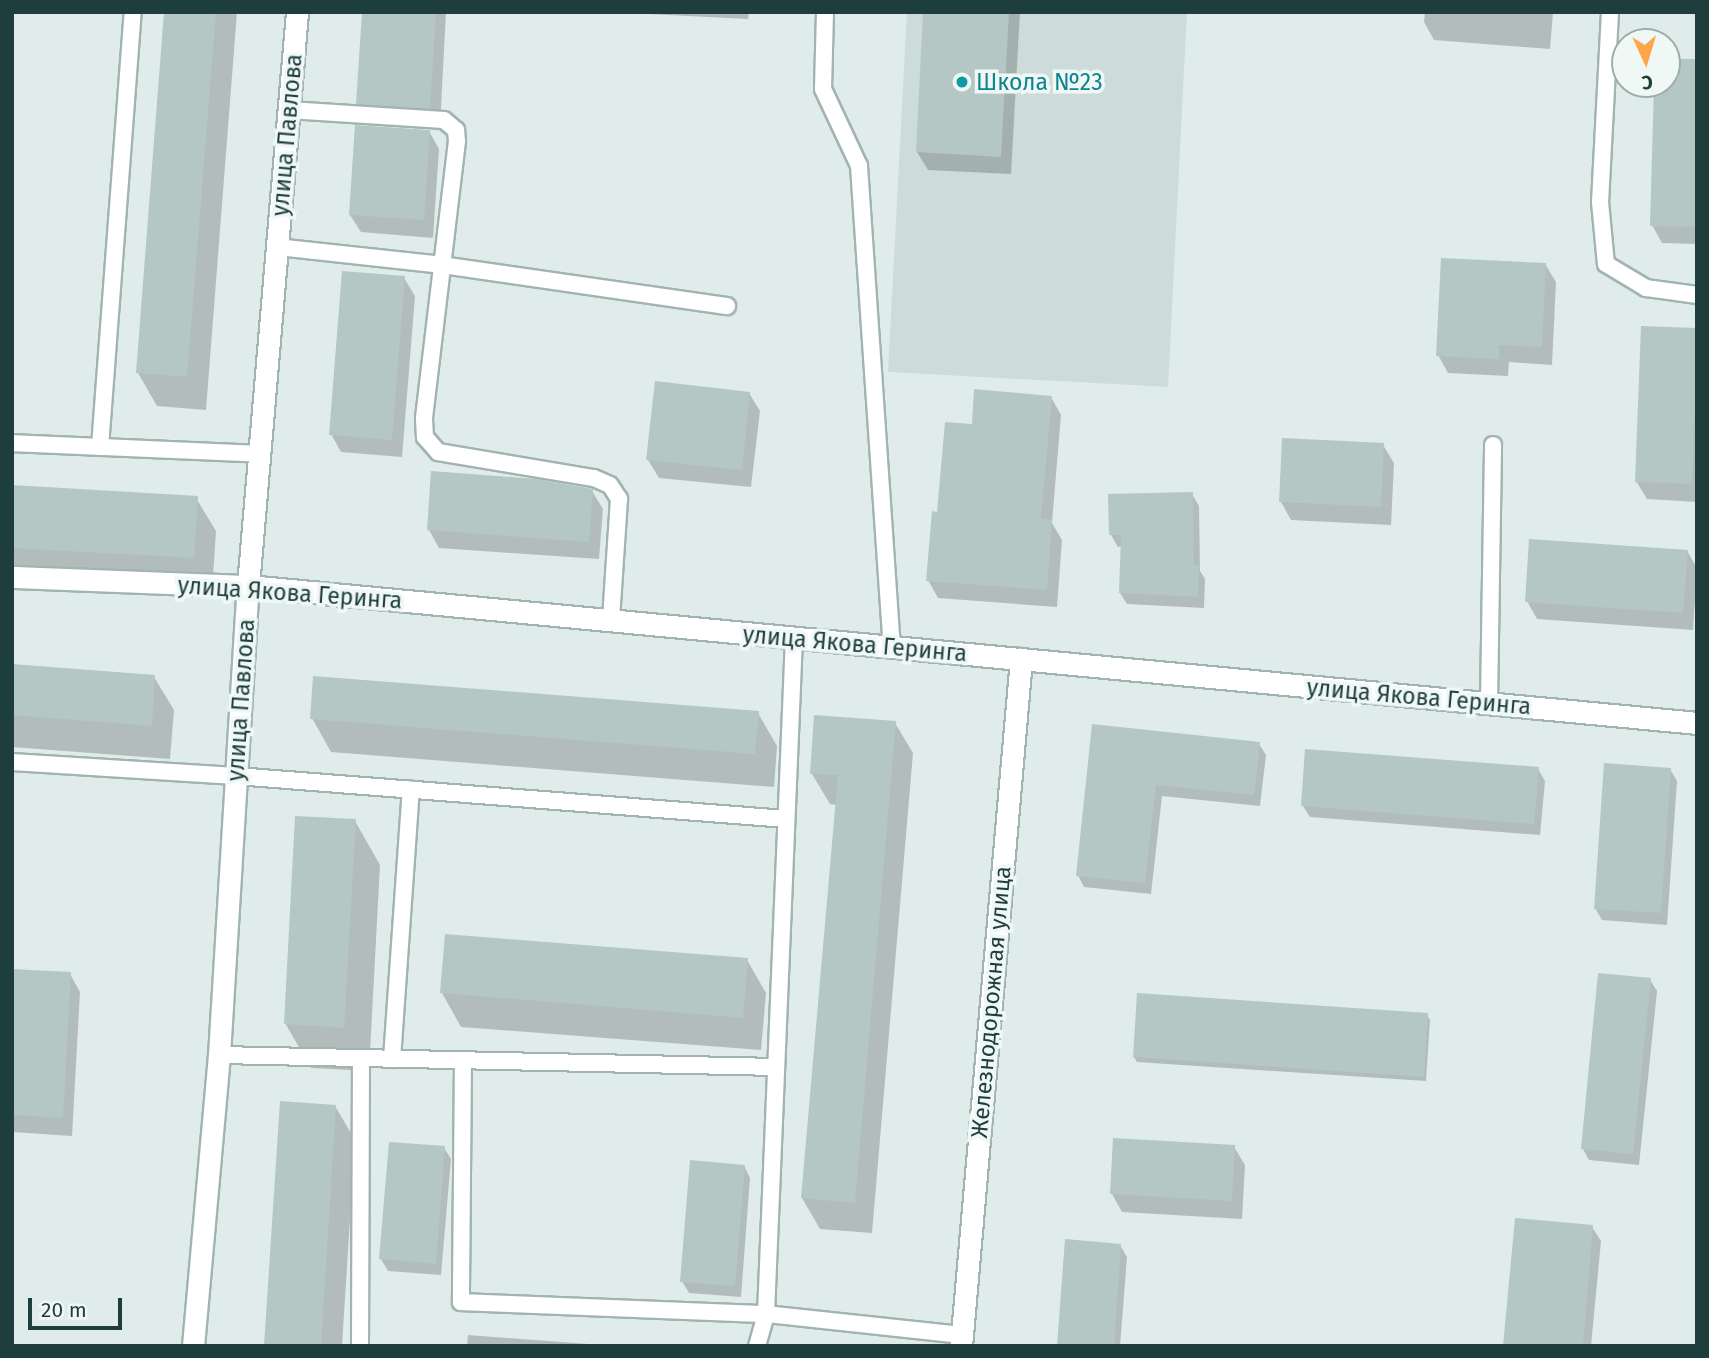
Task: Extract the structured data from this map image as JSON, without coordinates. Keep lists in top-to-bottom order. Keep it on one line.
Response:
{"streets":{"street":["улица Павлова","улица Якова Геринга","Железнодорожная улица"]},"crossings":[["улица Павлова","улица Якова Геринга"],["улица Якова Геринга","Железнодорожная улица"]],"places":["Школа №23"],"scale_bar":"20 m","north":"bottom"}
